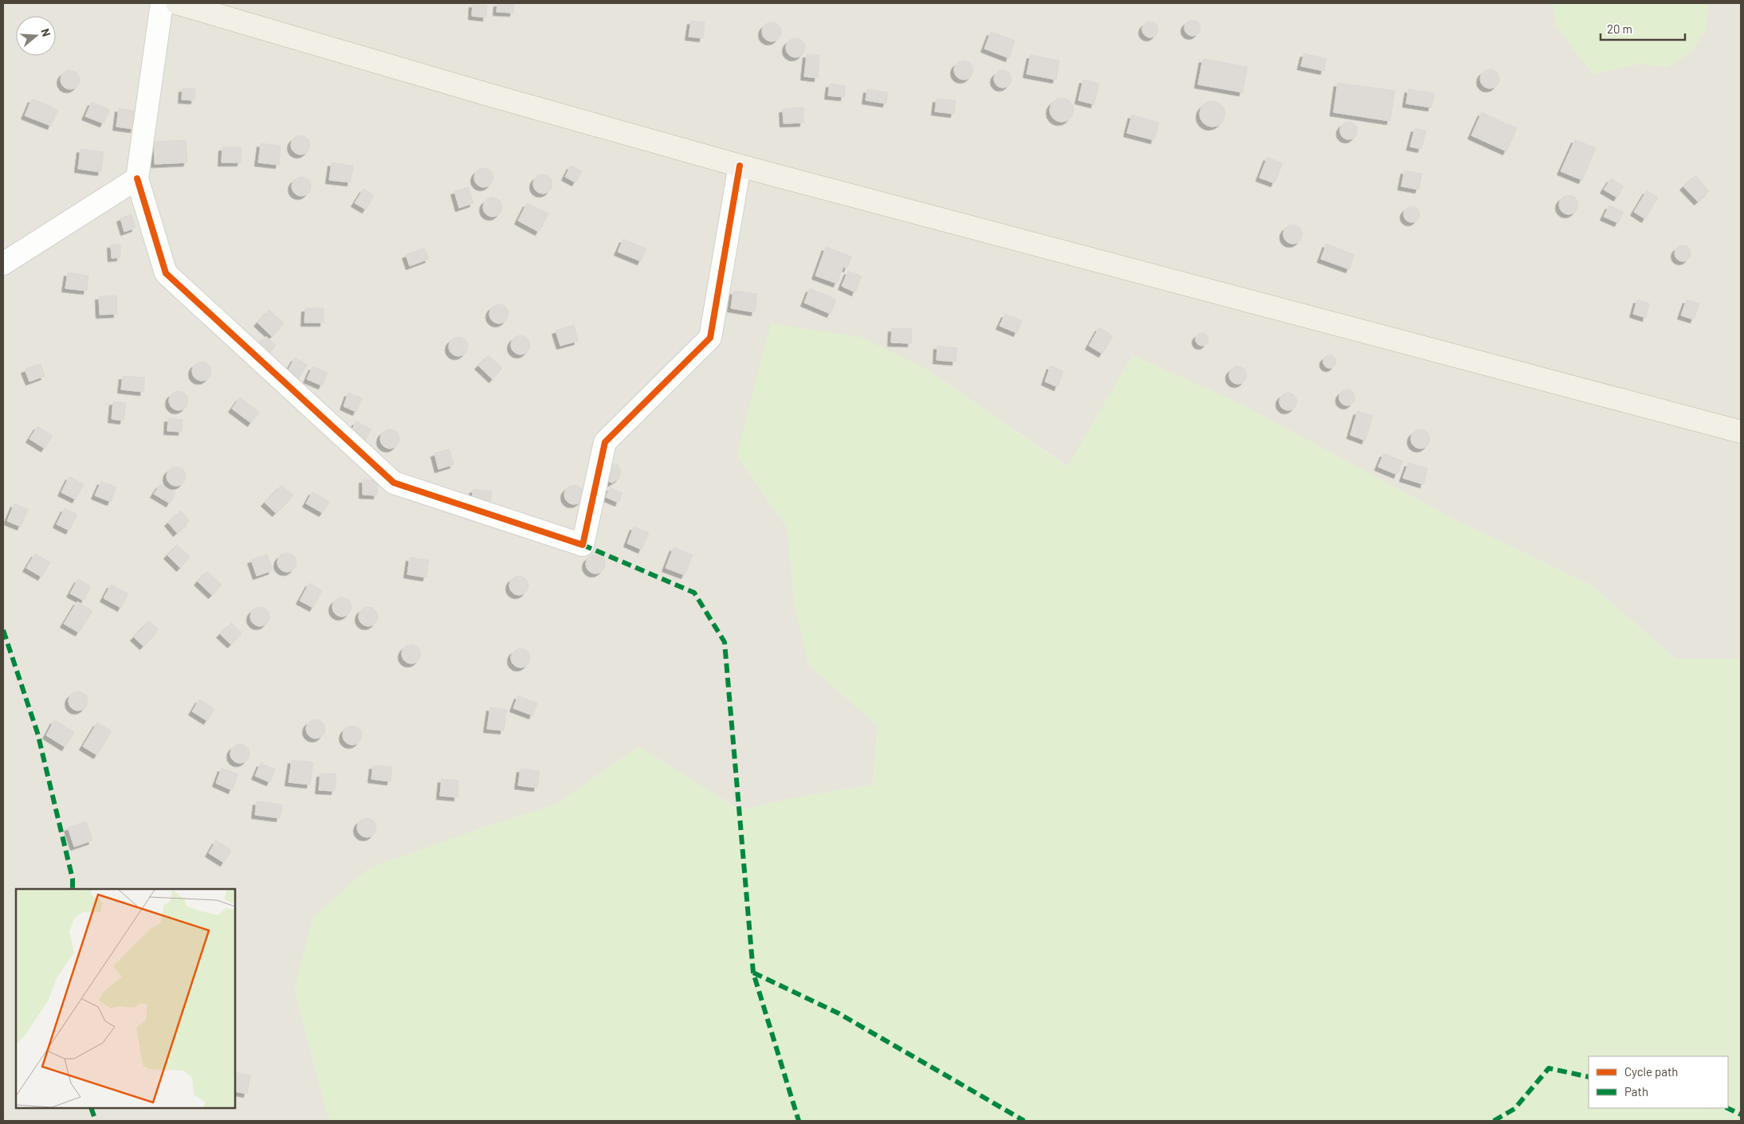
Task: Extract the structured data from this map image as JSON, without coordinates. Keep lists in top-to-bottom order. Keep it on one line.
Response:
{"legend":["Cycle path","Path"],"scale_bar":"20 m","north":"right"}
